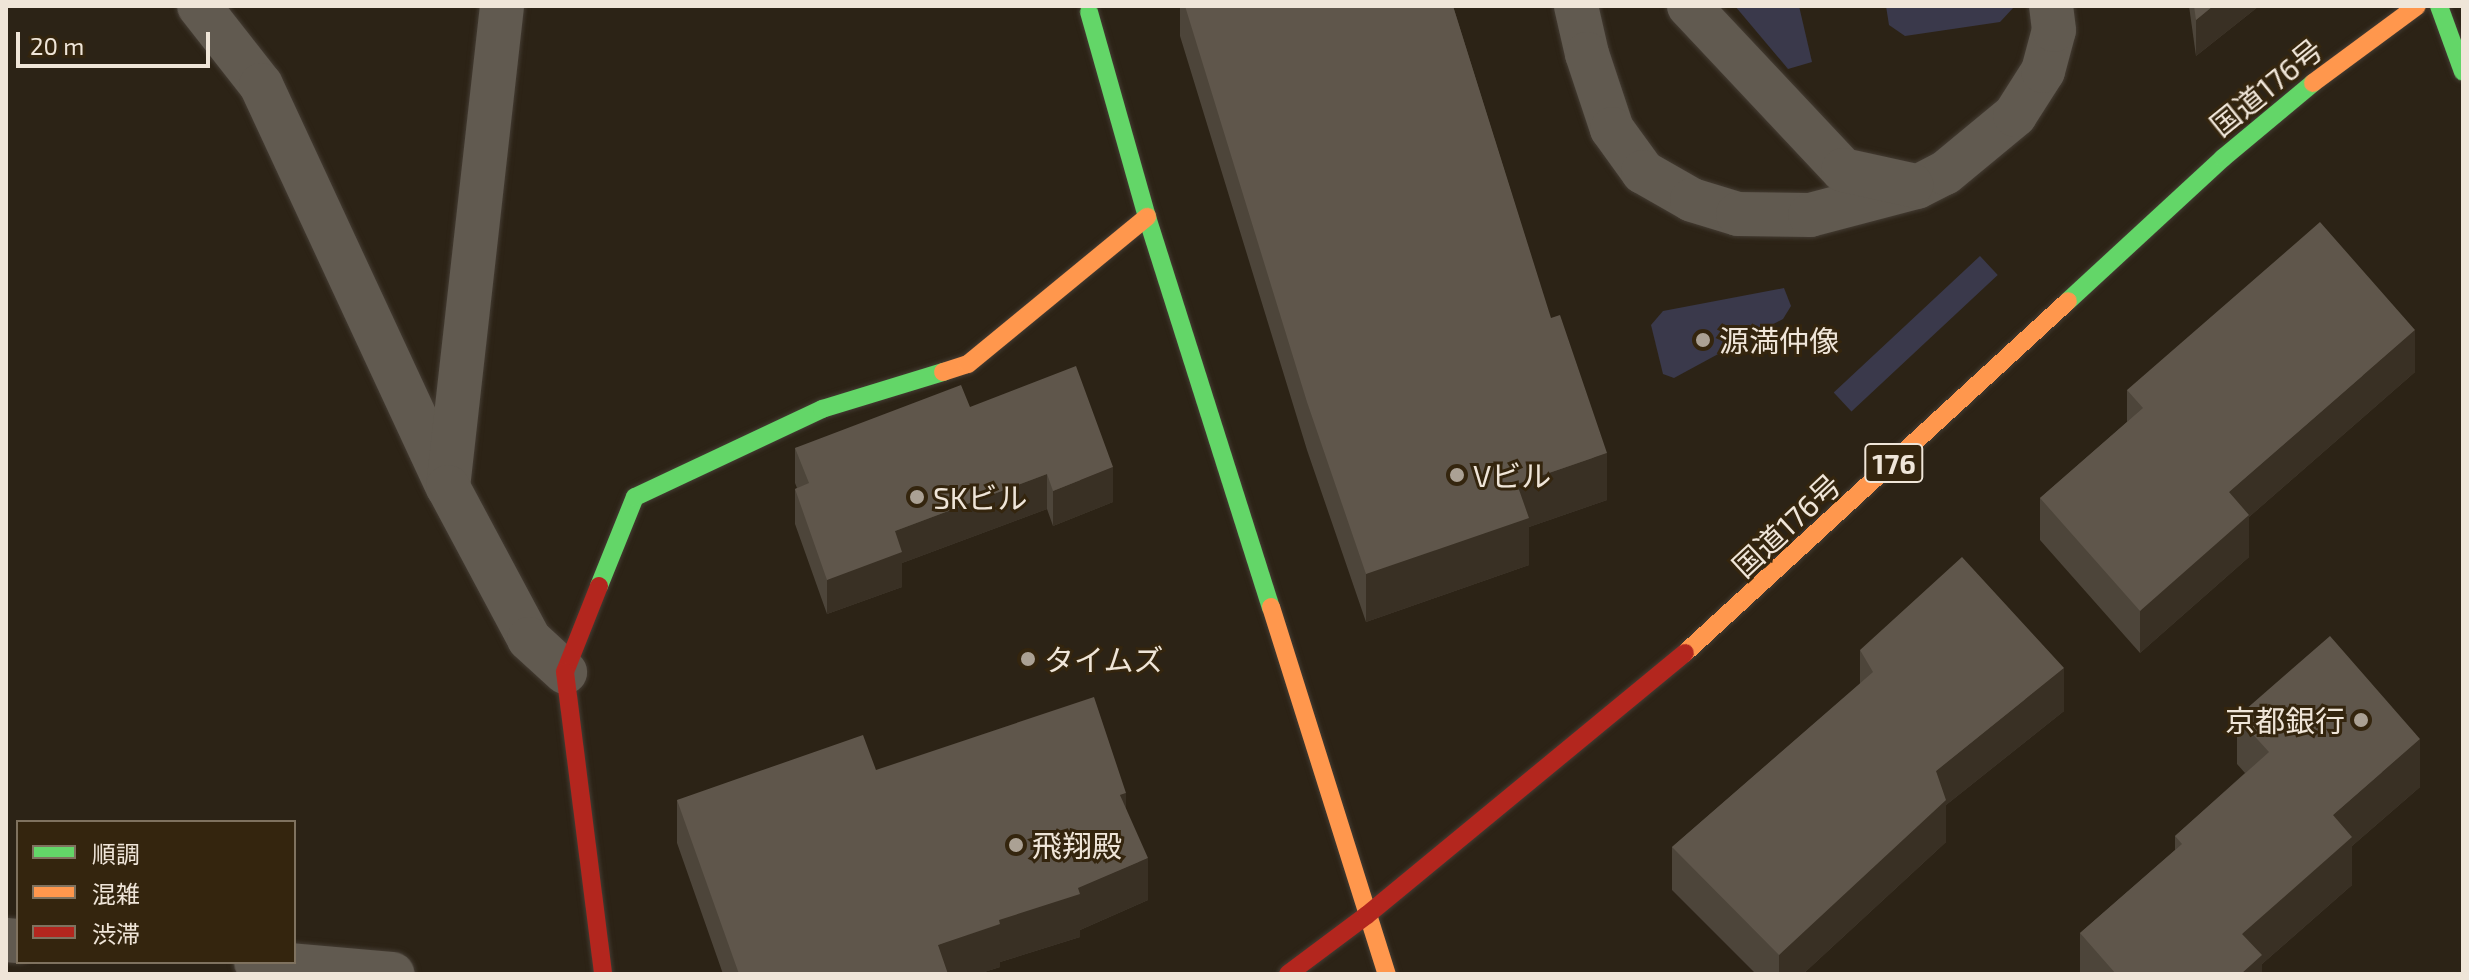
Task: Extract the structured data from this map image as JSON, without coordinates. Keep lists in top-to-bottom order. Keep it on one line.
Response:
{"streets":{"main road":["国道176号","176"]},"places":["源満仲像","Vビル","SKビル","タイムズ","京都銀行","飛翔殿"],"legend":["順調","混雑","渋滞"],"scale_bar":"20 m"}
